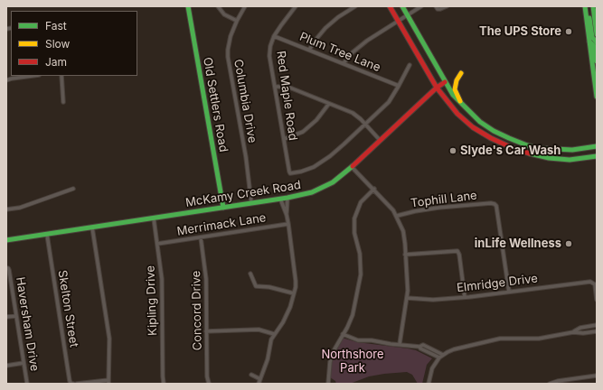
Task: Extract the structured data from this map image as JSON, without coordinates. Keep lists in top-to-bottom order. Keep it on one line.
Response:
{"streets":{"main road":["Old Settlers Road","McKamy Creek Road"],"street":["Plum Tree Lane","Red Maple Road","Columbia Drive","Tophill Lane","Merrimack Lane","Elmridge Drive","Kipling Drive","Skelton Street","Concord Drive","Haversham Drive"]},"crossings":[["Plum Tree Lane","Red Maple Road"],["Columbia Drive","McKamy Creek Road"],["Old Settlers Road","McKamy Creek Road"],["McKamy Creek Road","Kipling Drive"],["McKamy Creek Road","Skelton Street"],["Tophill Lane","Elmridge Drive"],["Merrimack Lane","Kipling Drive"],["Merrimack Lane","Concord Drive"]],"parks":["Northshore Park"],"places":["The UPS Store","Slyde's Car Wash","inLife Wellness"],"legend":["Fast","Slow","Jam"]}
